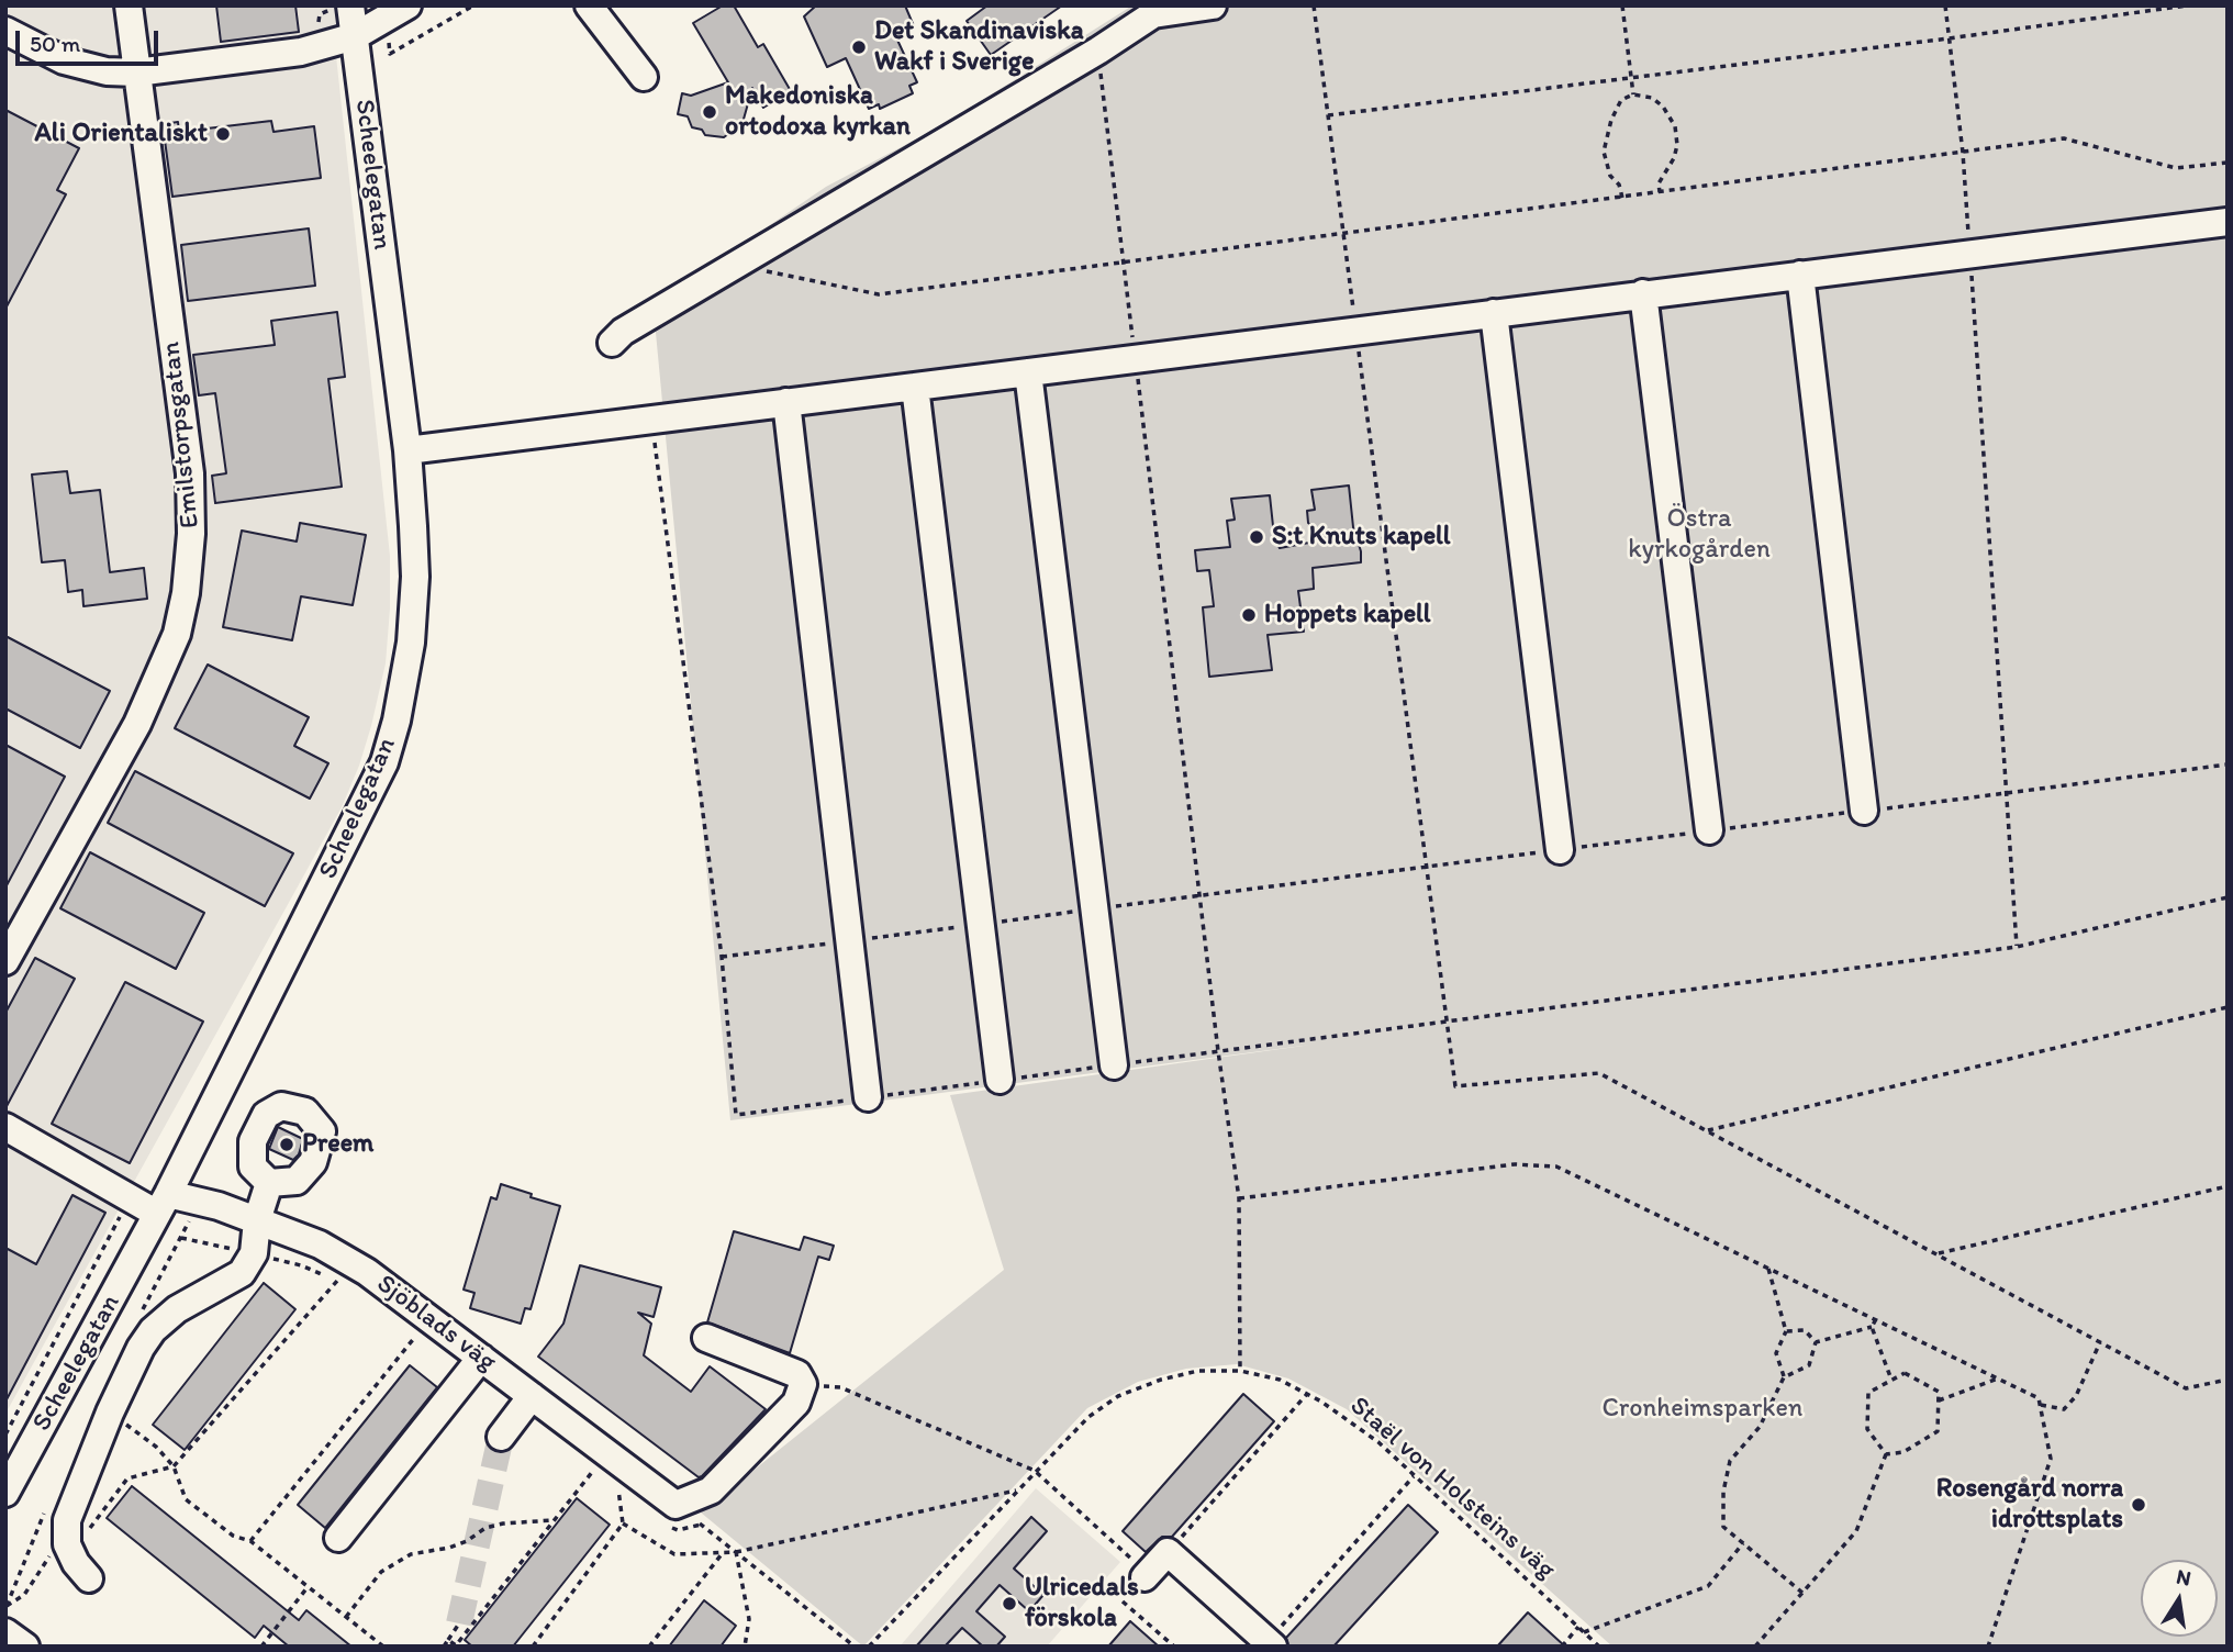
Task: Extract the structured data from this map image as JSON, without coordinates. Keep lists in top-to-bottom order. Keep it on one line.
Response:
{"streets":{"street":["Scheelegatan","Emilstorpsgatan","Sjöblads väg"],"path":["Staël von Holsteins väg"]},"crossings":[["Scheelegatan","Sjöblads väg"]],"parks":["Östra kyrkogården","Cronheimsparken"],"places":["Det Skandinaviska Wakf i Sverige","Makedoniska ortodoxa kyrkan","Ali Orientaliskt","S:t Knuts kapell","Hoppets kapell","Preem","Rosengård norra idrottsplats","Ulricedals förskola"],"scale_bar":"50 m","north":"top"}
